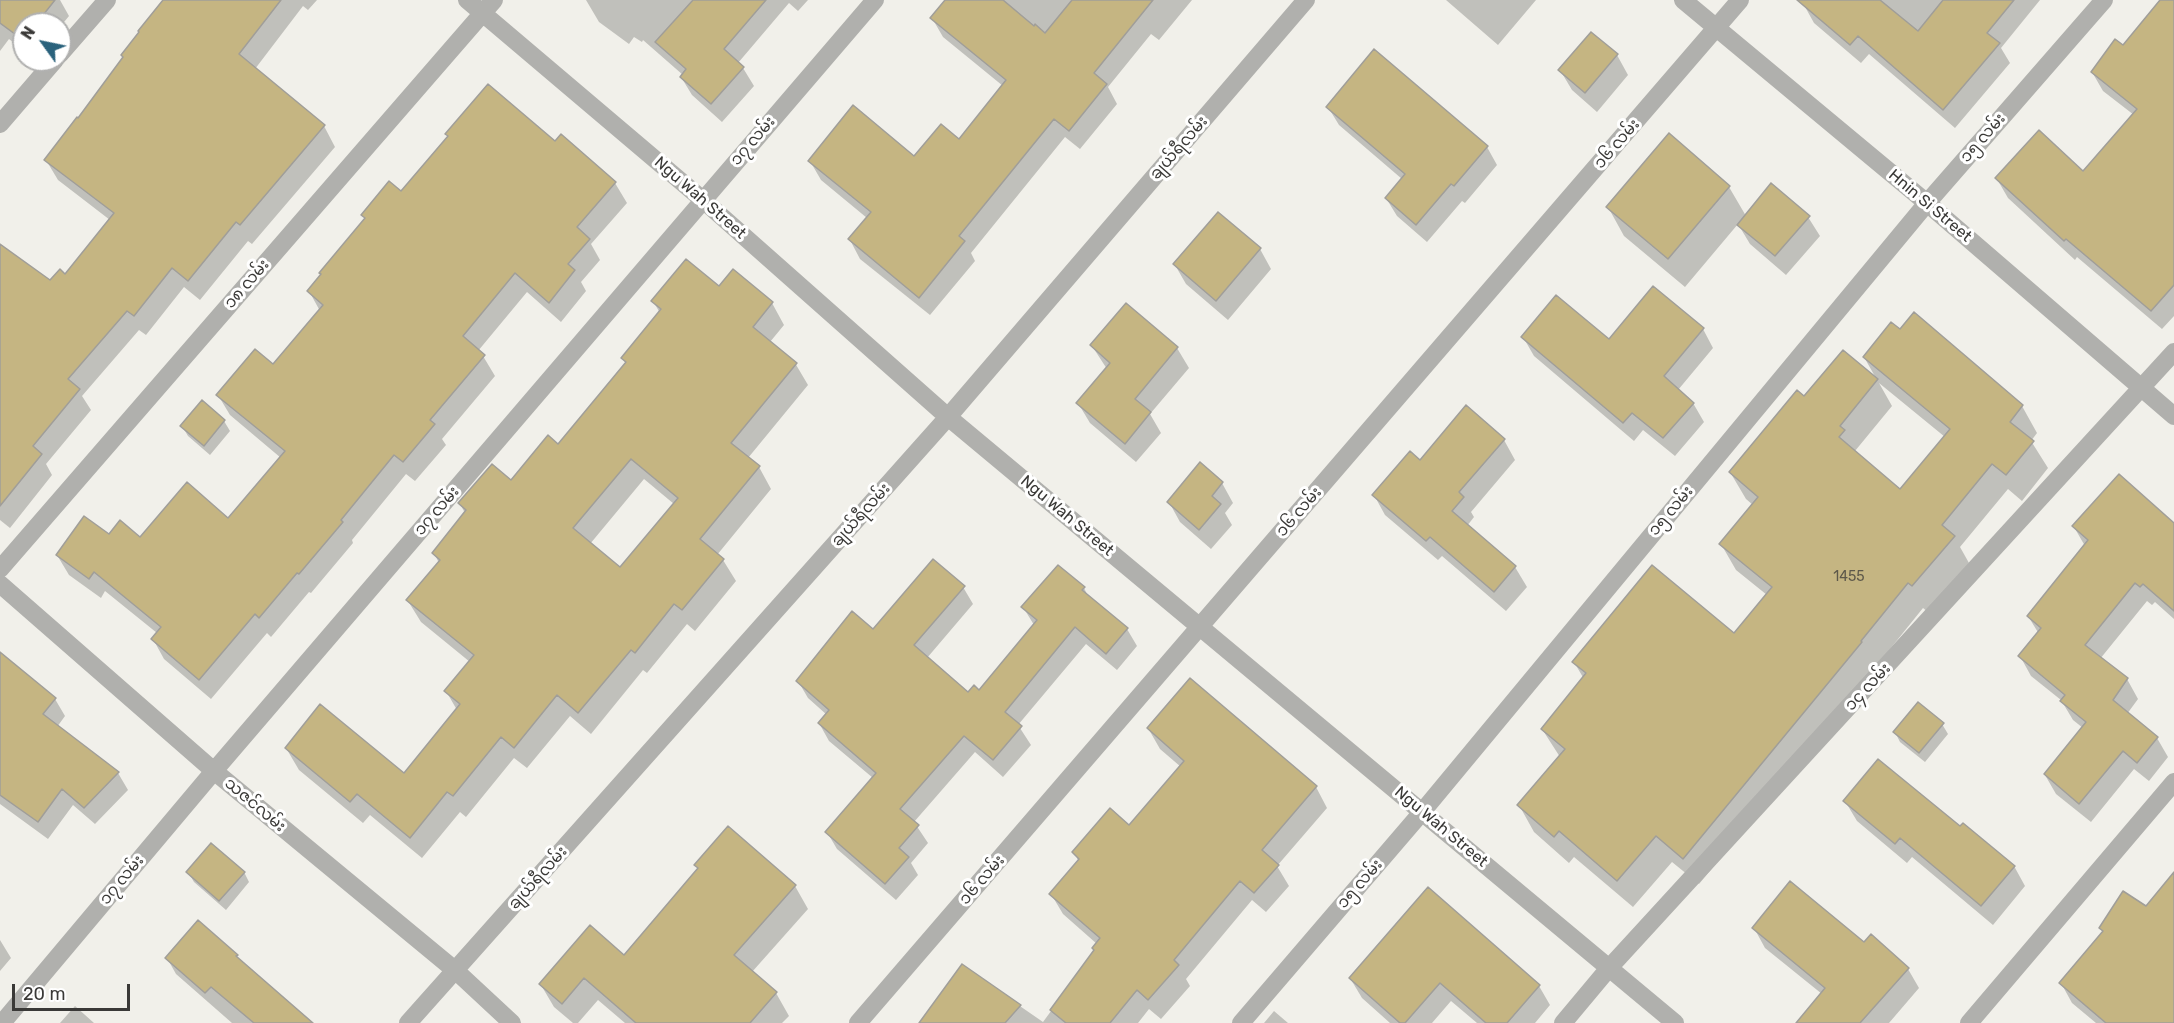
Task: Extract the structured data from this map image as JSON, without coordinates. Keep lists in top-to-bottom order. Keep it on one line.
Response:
{"streets":{"street":["၁၅ လမ်း","၁၇ လမ်း","၁၆ လမ်း","ချယ်ရီလမ်း","Ngu Wah Street","Hnin Si Street","၁၈ လမ်း","၁၄ လမ်း","သဇင်လမ်း"]},"crossings":[["၁၅ လမ်း","Ngu Wah Street"],["၁၅ လမ်း","Hnin Si Street"],["၁၇ လမ်း","Ngu Wah Street"],["၁၇ လမ်း","သဇင်လမ်း"],["၁၆ လမ်း","Ngu Wah Street"],["၁၆ လမ်း","Hnin Si Street"],["ချယ်ရီလမ်း","Ngu Wah Street"],["ချယ်ရီလမ်း","သဇင်လမ်း"],["Ngu Wah Street","၁၈ လမ်း"],["Ngu Wah Street","၁၄ လမ်း"],["Hnin Si Street","၁၄ လမ်း"]],"house_numbers":["1455"],"scale_bar":"20 m","north":"top left"}
